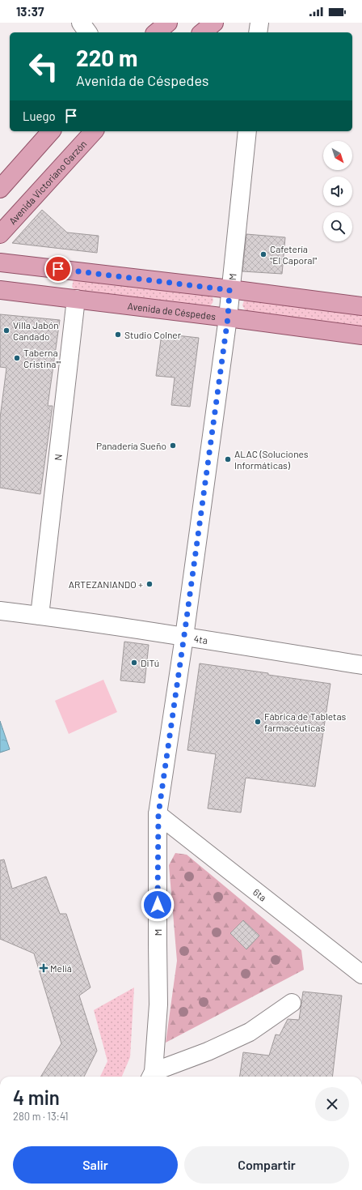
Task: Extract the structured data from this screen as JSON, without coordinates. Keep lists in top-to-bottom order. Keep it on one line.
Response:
{"streets":{"main road":["Avenida Victoriano Garzón","Avenida de Céspedes"],"street":["M","N","4ta","6ta"]},"crossings":[["M","Avenida de Céspedes"],["M","4ta"],["M","6ta"],["Avenida de Céspedes","N"],["N","4ta"]],"places":{"other":["Cafetería \"El Caporal\"","Villa Jabón Candado","Studio Colner","Taberna Cristina\"\"","Panadería Sueño","ALAC (Soluciones Informáticas)","ARTEZANIANDO +","DiTú","Fábrica de Tabletas farmacéuticas"],"health":["Meliá"]},"north":"bottom right","page":{"status":"13:37","turn":["220 m","Avenida de Céspedes"],"then":"Luego","heading":["4 min","280 m · 13:41"],"buttons":["Salir","Compartir"]}}
